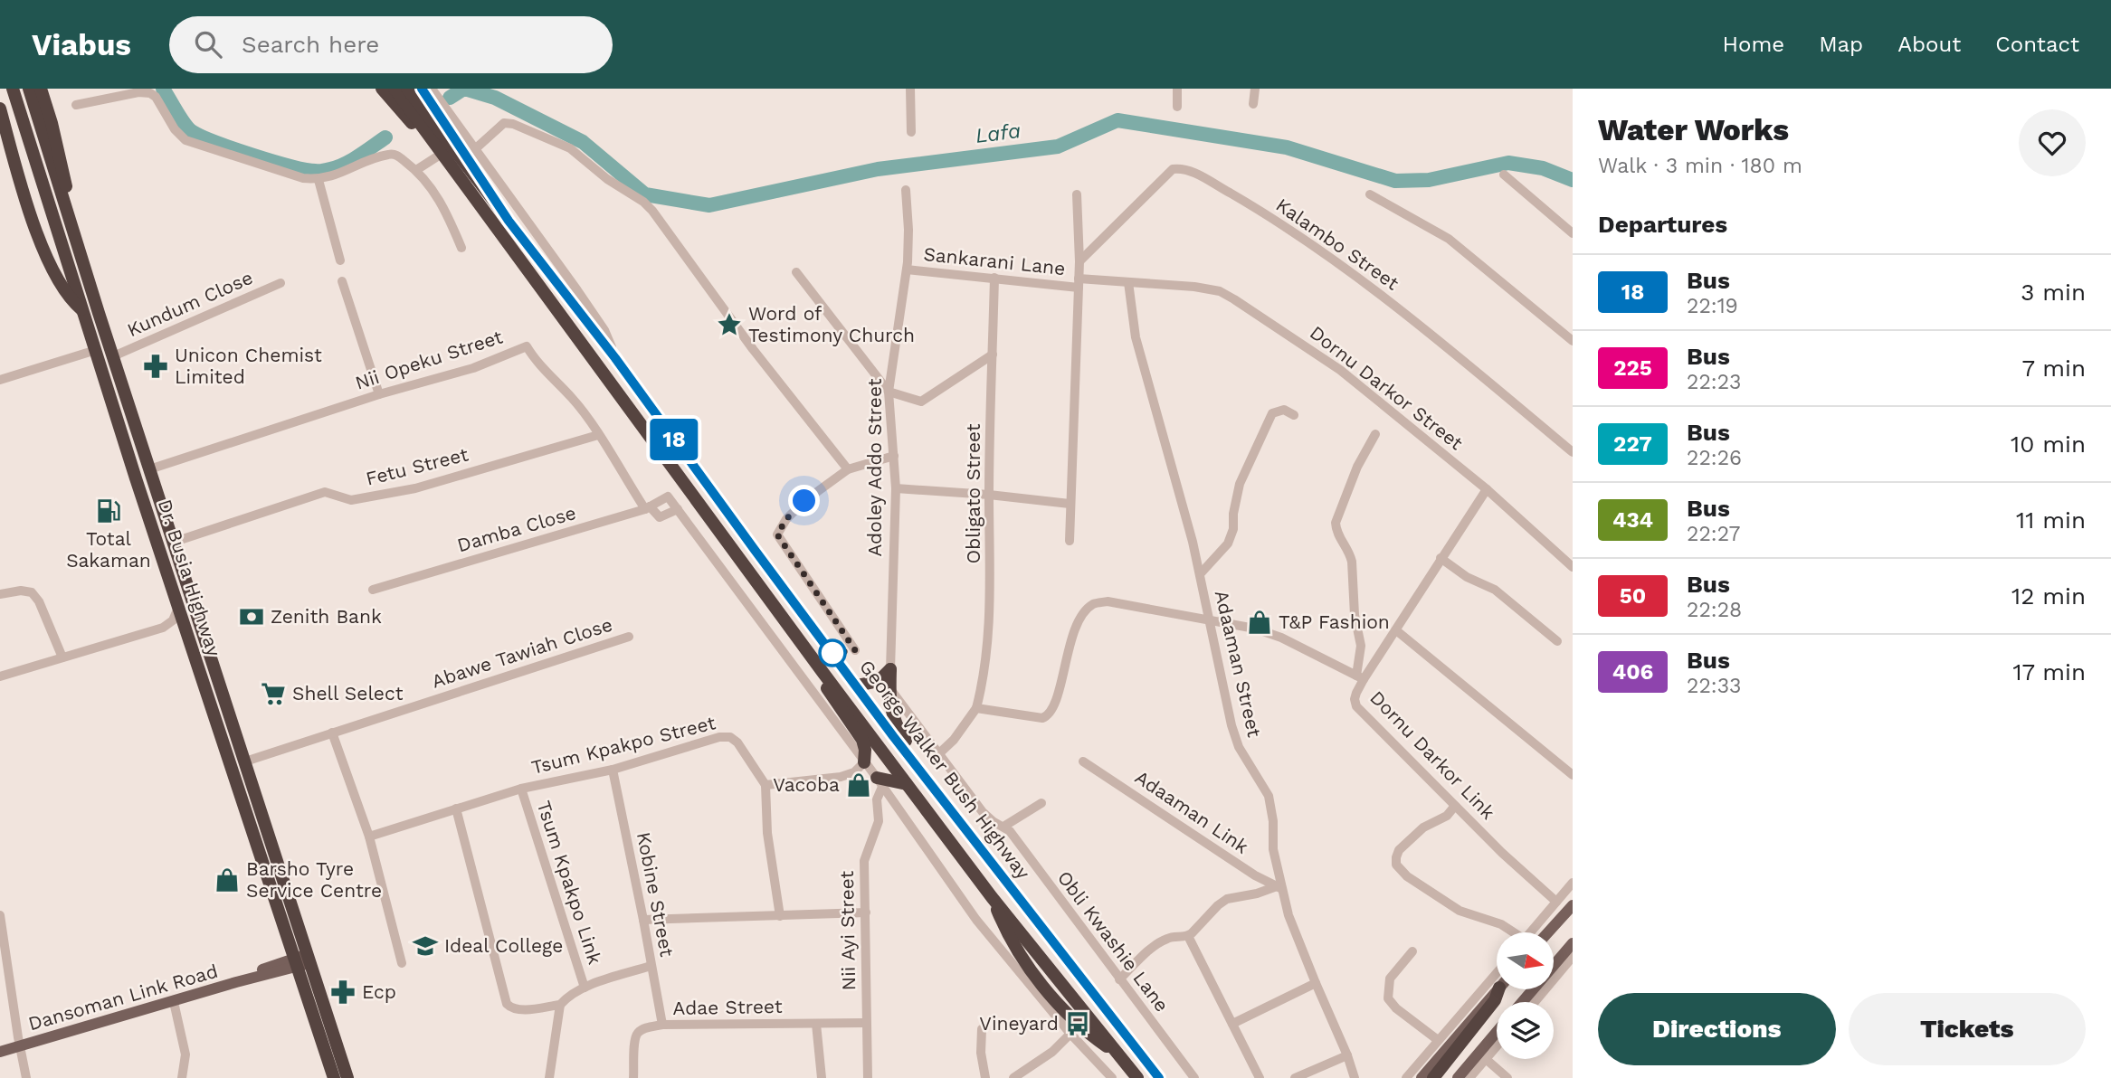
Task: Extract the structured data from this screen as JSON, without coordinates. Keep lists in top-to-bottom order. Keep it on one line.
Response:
{"streets":{"highway":["Dr. Busia Highway","George Walker Bush Highway"],"main road":["Dansoman Link Road"],"street":["Kalambo Street","Sankarani Lane","Kundum Close","Nii Opeku Street","Dornu Darkor Street","Fetu Street","Adoley Addo Street","Obligato Street","Damba Close","Abawe Tawiah Close","Adaaman Street","Tsum Kpakpo Street","Dornu Darkor Link","Adaaman Link","Tsum Kpakpo Link","Kobine Street","Nii Ayi Street","Obli Kwashie Lane","Adae Street"]},"crossings":[["Sankarani Lane","Dornu Darkor Street"],["Sankarani Lane","Adoley Addo Street"],["Sankarani Lane","Obligato Street"],["Kundum Close","Dr. Busia Highway"],["Nii Opeku Street","Fetu Street"],["Nii Opeku Street","Damba Close"],["Nii Opeku Street","Dr. Busia Highway"],["Dornu Darkor Street","Adaaman Street"],["Dornu Darkor Street","Dornu Darkor Link"],["Fetu Street","Dr. Busia Highway"],["Dr. Busia Highway","Abawe Tawiah Close"],["Dr. Busia Highway","Dansoman Link Road"],["Adaaman Street","Adaaman Link"],["Tsum Kpakpo Street","Tsum Kpakpo Link"],["Tsum Kpakpo Street","Kobine Street"],["Kobine Street","Adae Street"],["Nii Ayi Street","Adae Street"]],"water":["Lafa"],"places":{"place":["Word of Testimony Church"],"pharmacy":["Unicon Chemist Limited","Ecp"],"fuel station":["Total Sakaman"],"bank":["Zenith Bank"],"shop":["T&P Fashion","Vacoba","Barsho Tyre Service Centre"],"supermarket":["Shell Select"],"school or university":["Ideal College"],"bus stop":["Vineyard"]},"lines":["bus line 18"],"north":"right","page":{"header":"Viabus","search":"Search here","nav":["Home","Map","About","Contact"],"on_map":"18","heading":[["Water Works","Walk · 3 min · 180 m"],"Departures"],"list":[{"mark":"18","name":"Bus","note":"22:19","value":"3 min"},{"mark":"225","name":"Bus","note":"22:23","value":"7 min"},{"mark":"227","name":"Bus","note":"22:26","value":"10 min"},{"mark":"434","name":"Bus","note":"22:27","value":"11 min"},{"mark":"50","name":"Bus","note":"22:28","value":"12 min"},{"mark":"406","name":"Bus","note":"22:33","value":"17 min"}],"buttons":["Directions","Tickets"]}}
